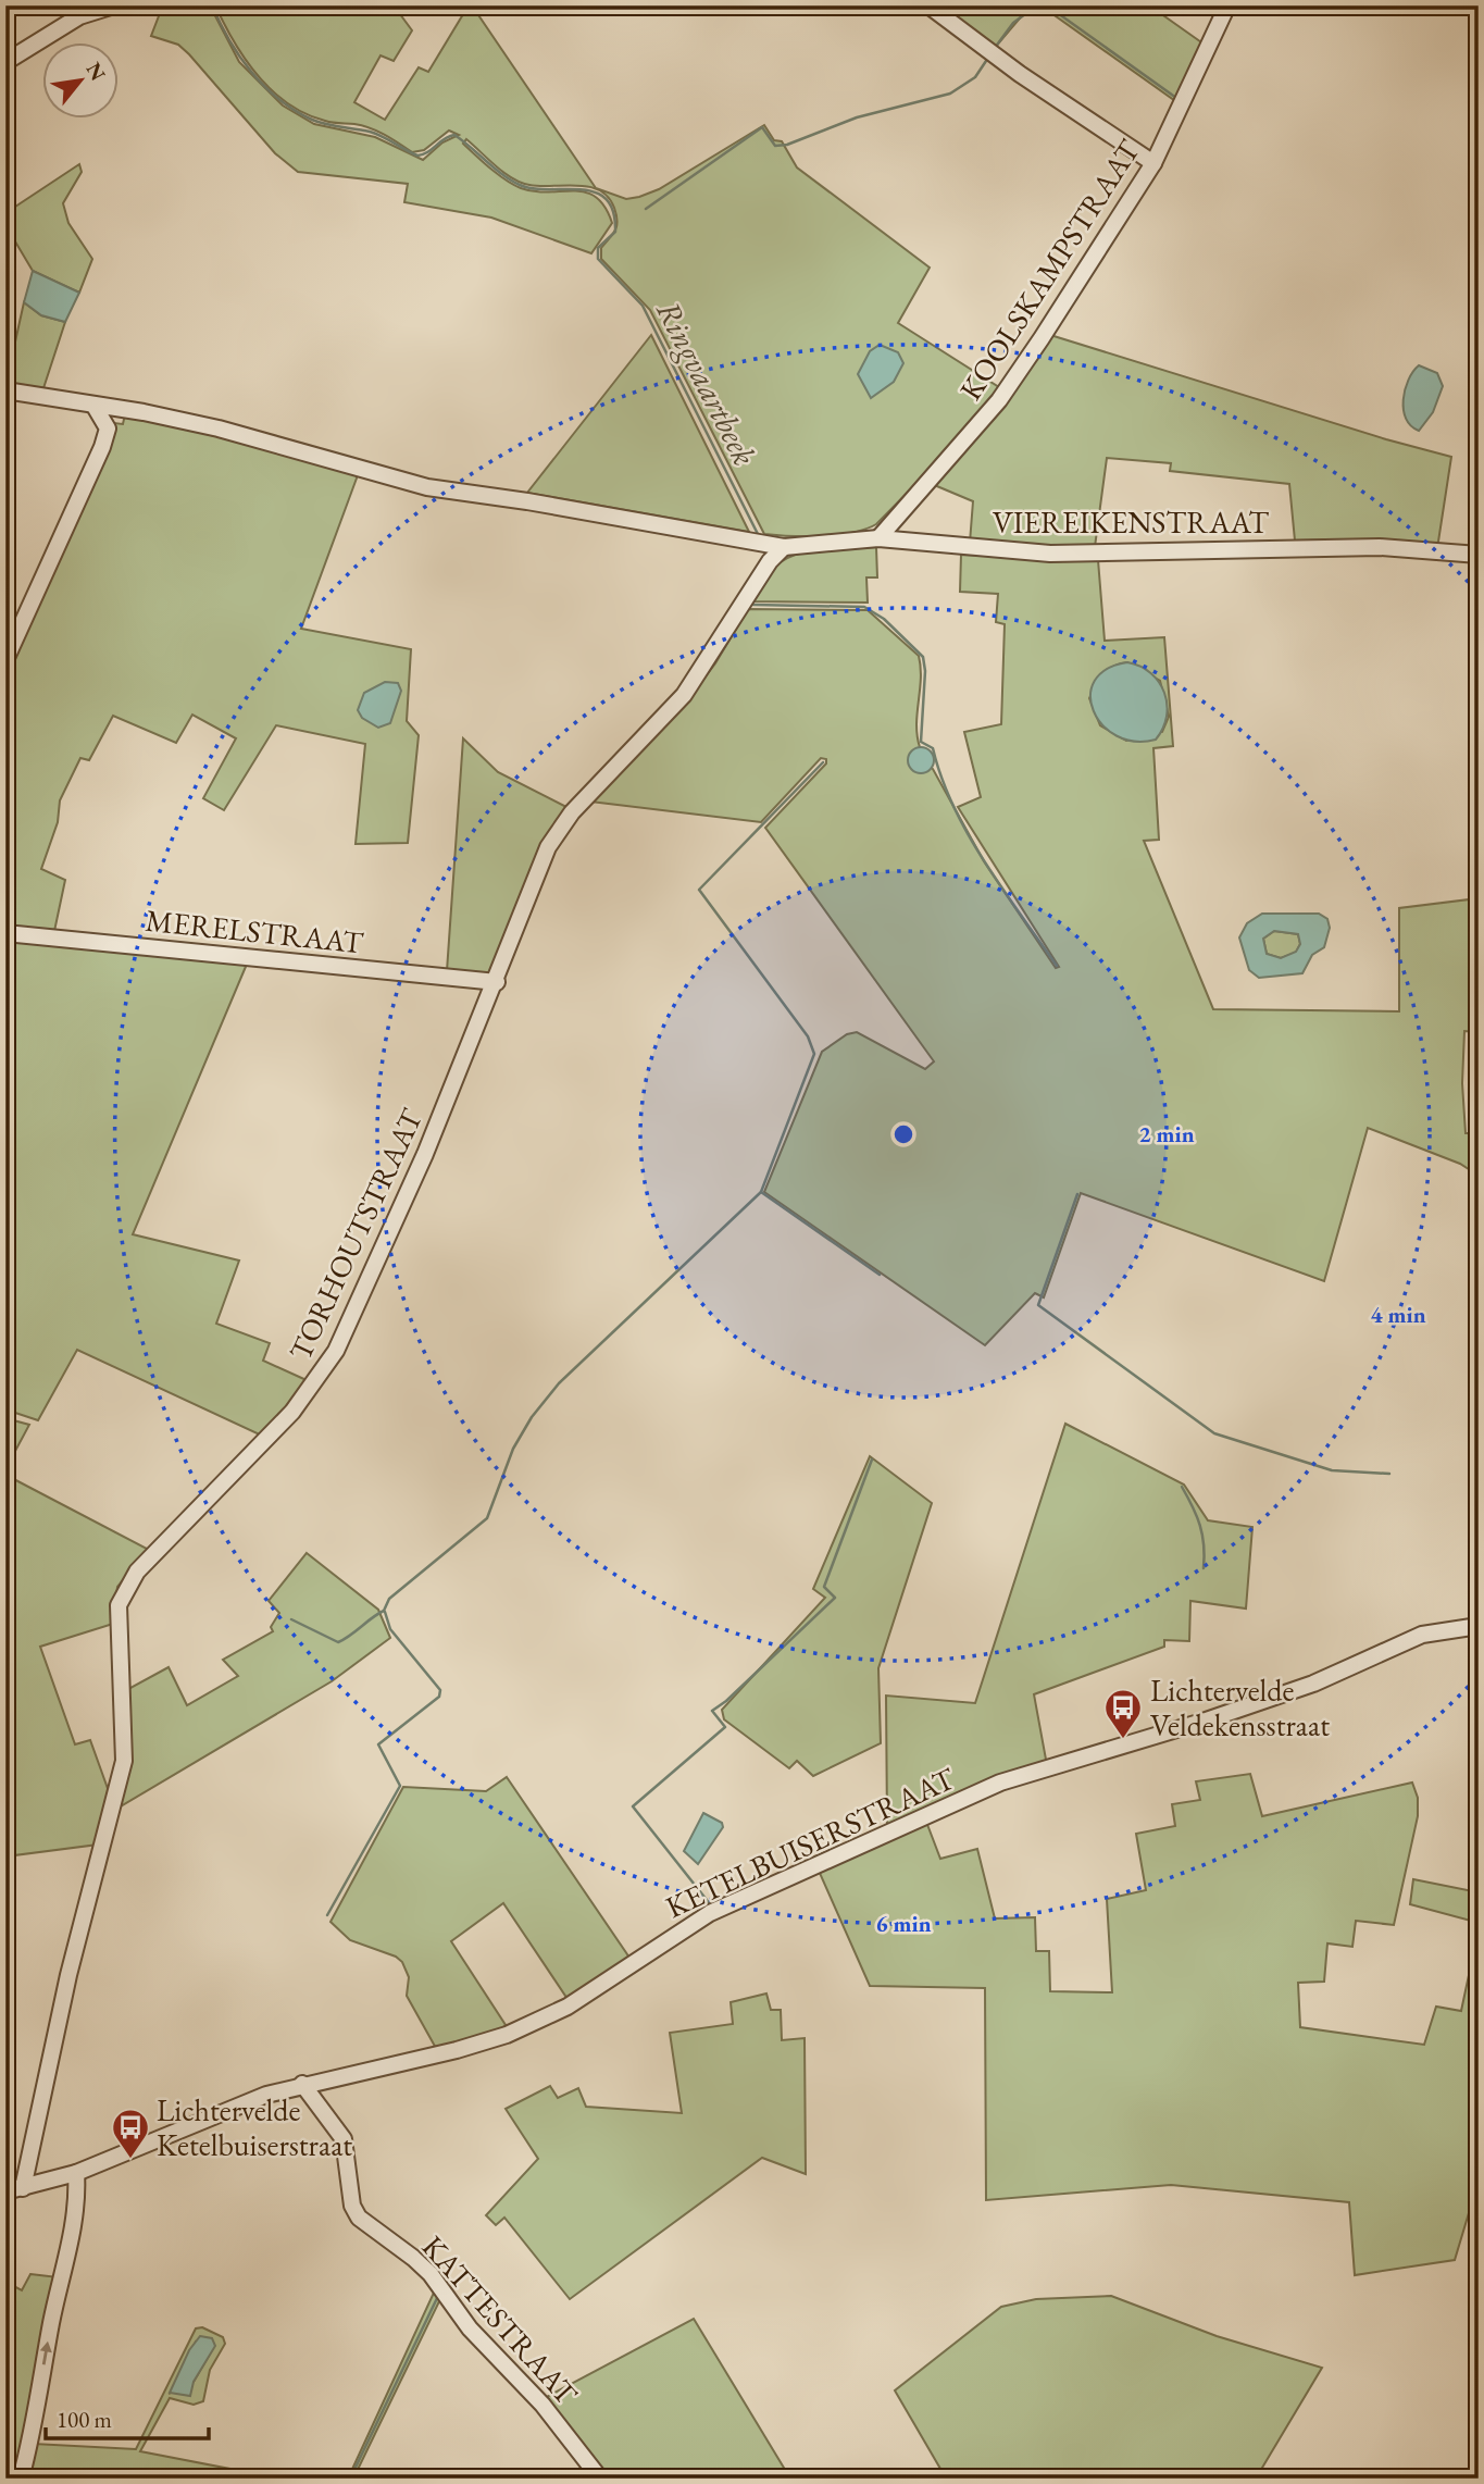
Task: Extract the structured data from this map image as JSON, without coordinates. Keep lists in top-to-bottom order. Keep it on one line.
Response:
{"streets":{"street":["KOOLSKAMPSTRAAT","VIEREIKENSTRAAT","MERELSTRAAT","TORHOUTSTRAAT","KETELBUISERSTRAAT","KATTESTRAAT"]},"crossings":[["KOOLSKAMPSTRAAT","VIEREIKENSTRAAT"],["VIEREIKENSTRAAT","TORHOUTSTRAAT"],["MERELSTRAAT","TORHOUTSTRAAT"],["TORHOUTSTRAAT","KETELBUISERSTRAAT"],["KETELBUISERSTRAAT","KATTESTRAAT"]],"water":["Ringvaartbeek"],"places":{"bus stop":["Lichtervelde Veldekensstraat","Lichtervelde Ketelbuiserstraat"]},"scale_bar":"100 m","north":"top right","rings":["2 min","4 min","6 min"]}
